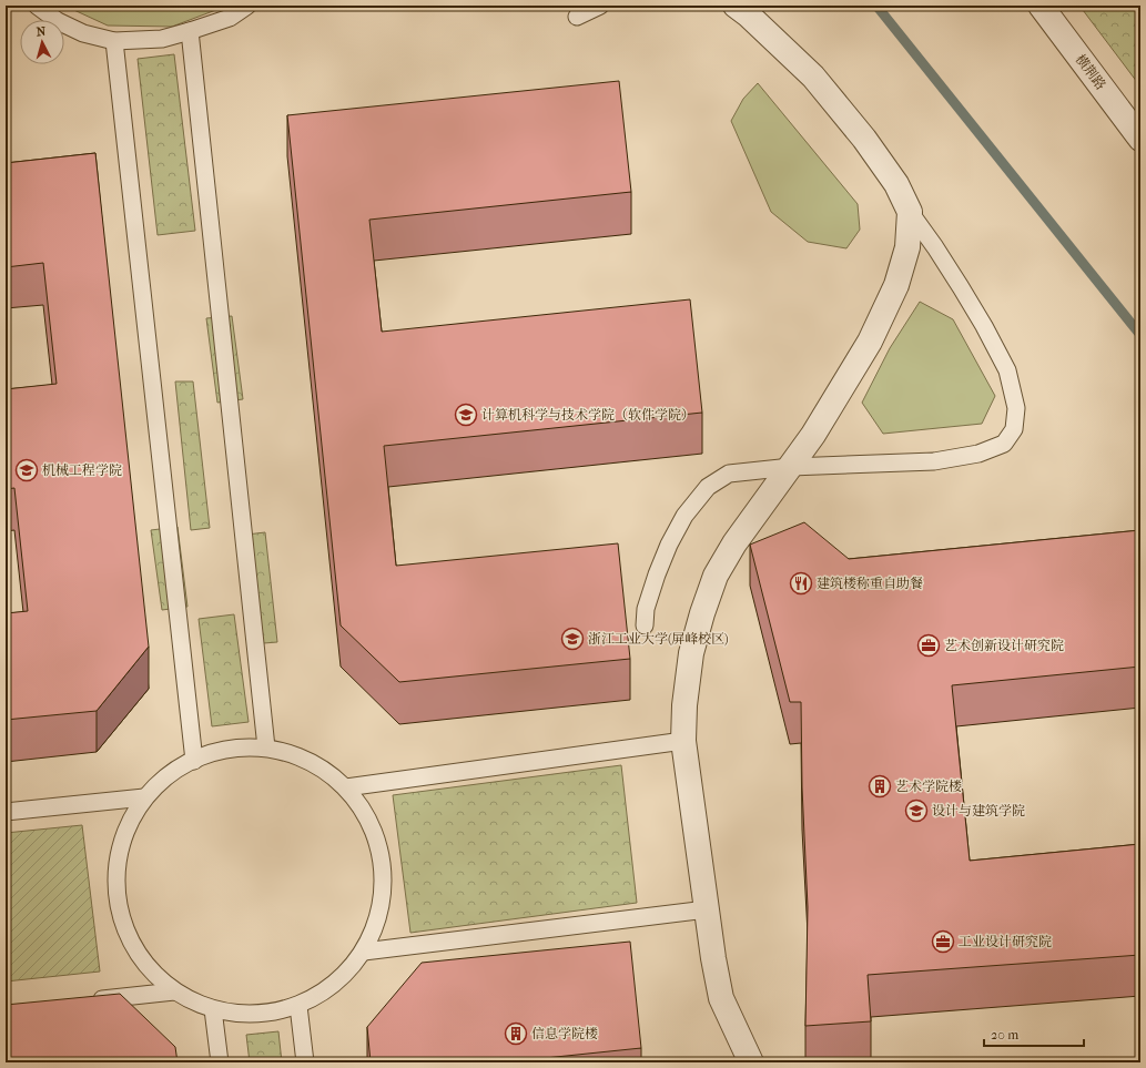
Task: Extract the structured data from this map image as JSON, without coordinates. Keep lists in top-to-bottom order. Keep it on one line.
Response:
{"streets":{"street":["横荆路"]},"places":{"school or university":["计算机科学与技术学院（软件学院）","机械工程学院","浙江工业大学(屏峰校区)","设计与建筑学院"],"restaurant":["建筑楼称重自助餐"],"office":["艺术创新设计研究院","工业设计研究院"],"building":["艺术学院楼","信息学院楼"]},"scale_bar":"20 m","north":"top"}
